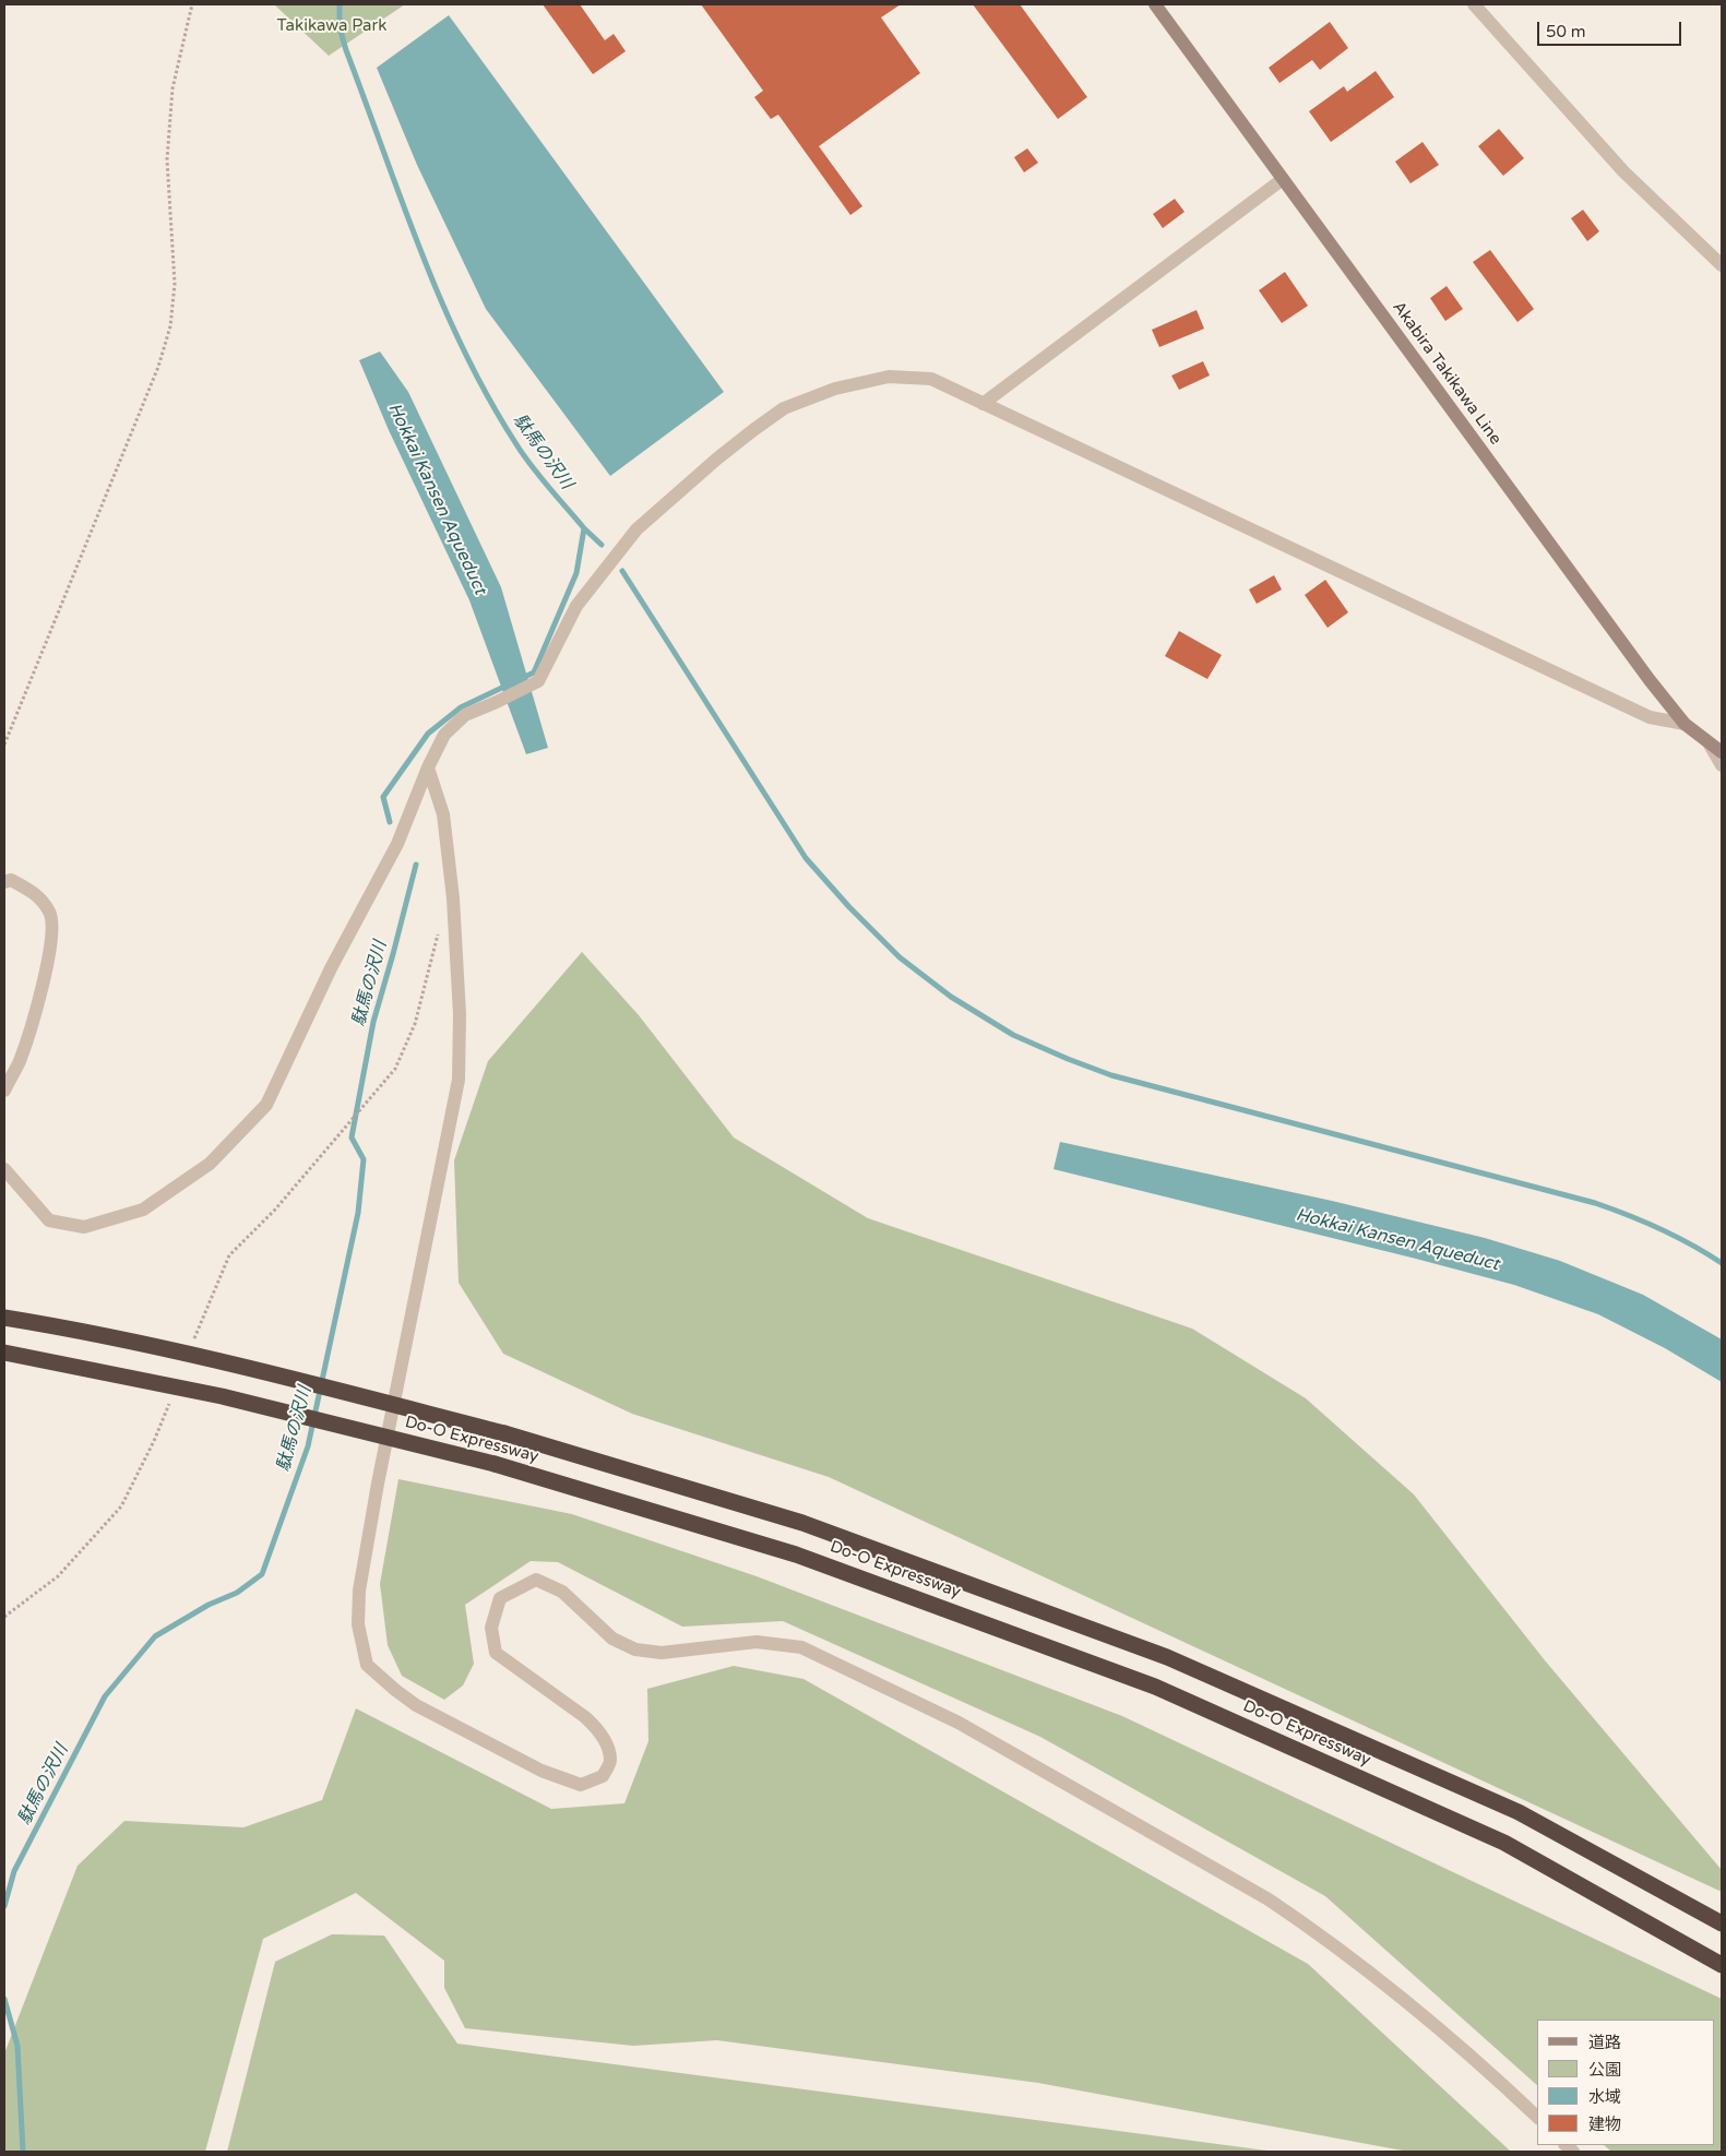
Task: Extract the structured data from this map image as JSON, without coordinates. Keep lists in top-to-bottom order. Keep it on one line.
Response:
{"streets":{"highway":["Do-O Expressway"],"main road":["Akabira Takikawa Line"]},"water":["駄馬の沢川","Hokkai Kansen Aqueduct"],"parks":["Takikawa Park"],"legend":["道路","公園","水域","建物"],"scale_bar":"50 m"}
